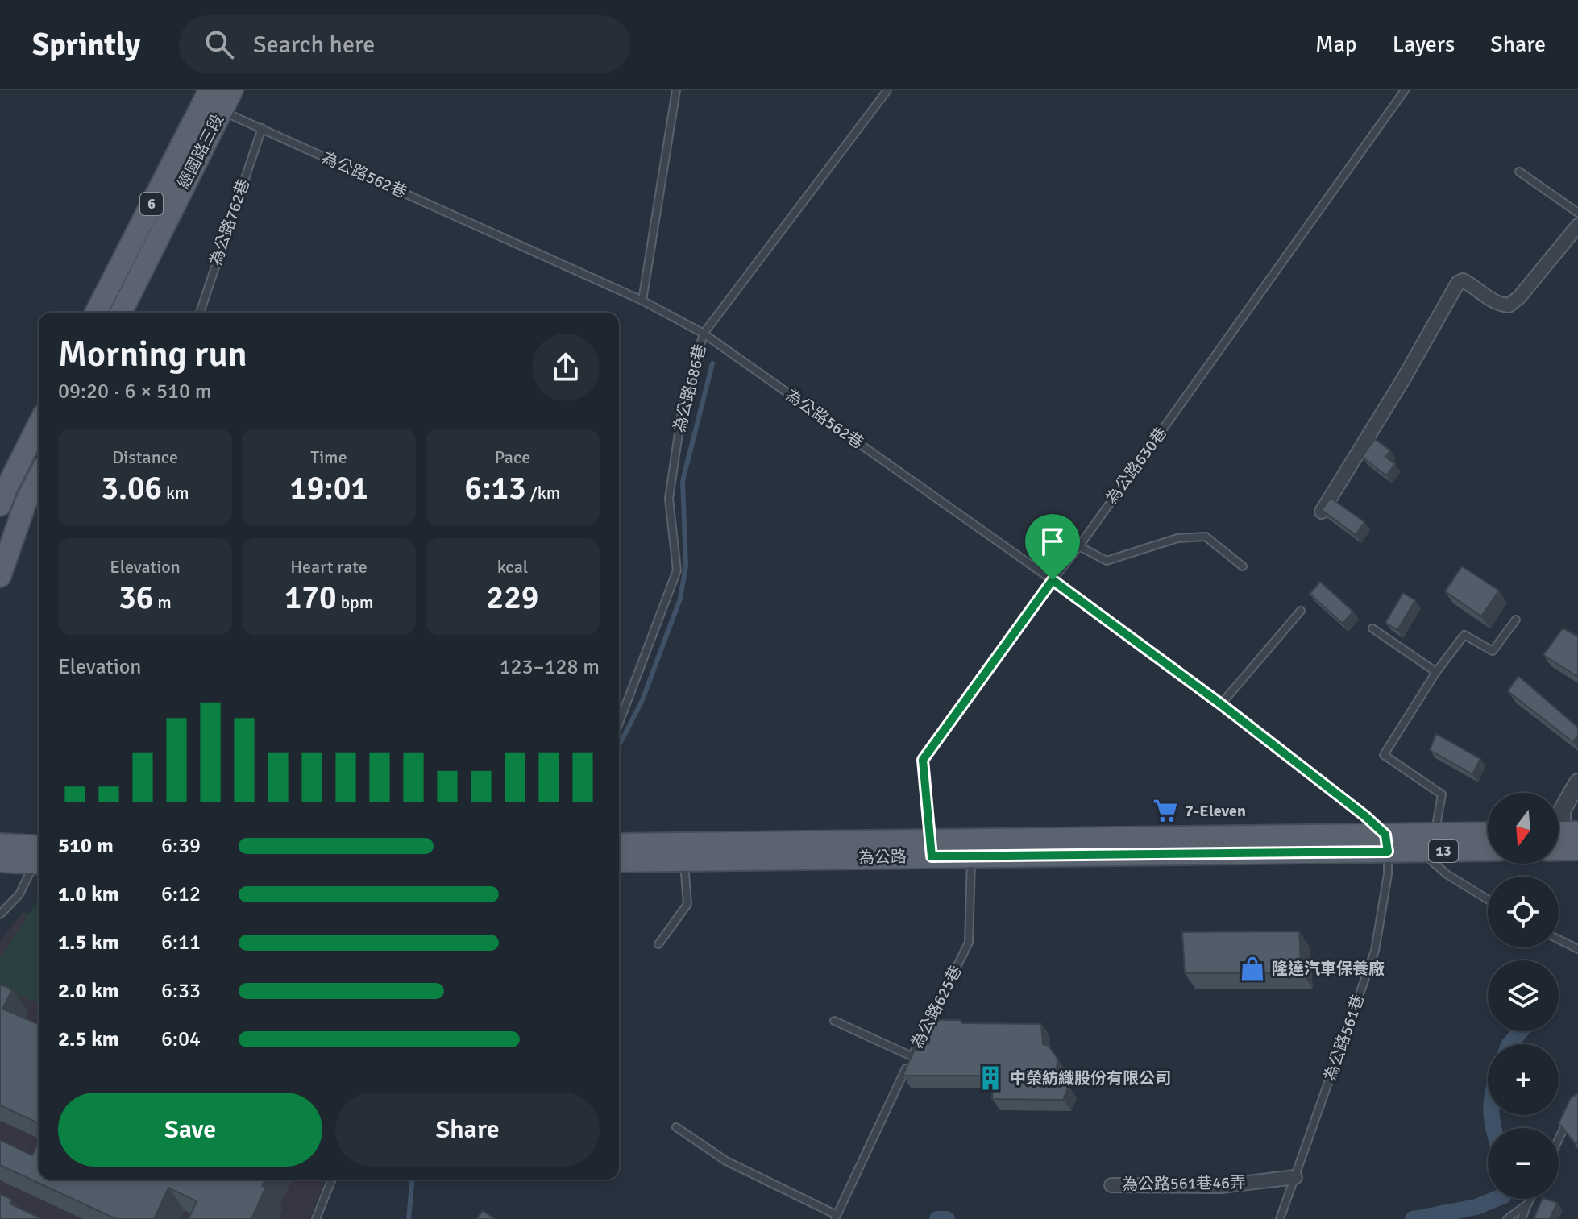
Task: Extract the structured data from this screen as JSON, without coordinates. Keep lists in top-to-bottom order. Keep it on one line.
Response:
{"streets":{"main road":["經國路三段","6","13","為公路"],"street":["為公路561巷46弄"],"lane":["為公路562巷","為公路762巷","為公路686巷","為公路630巷","為公路625巷","為公路561巷"]},"crossings":[["經國路三段","為公路562巷"],["為公路562巷","為公路762巷"],["為公路562巷","為公路686巷"],["為公路562巷","為公路630巷"],["為公路562巷","為公路"],["為公路562巷","為公路561巷"],["為公路630巷","為公路"],["為公路","為公路625巷"],["為公路","為公路561巷"],["為公路561巷","為公路561巷46弄"]],"places":{"supermarket":["7-Eleven"],"shop":["隆達汽車保養廠"],"building":["中榮紡織股份有限公司"]},"north":"bottom","page":{"header":"Sprintly","search":"Search here","nav":["Map","Layers","Share"],"heading":["Morning run","09:20 · 6 × 510 m"],"stats":[["Distance","3.06 km"],["Time","19:01"],["Pace","6:13 /km"],["Elevation","36 m"],["Heart rate","170 bpm"],["kcal","229"]],"chart":["Elevation","123–128 m"],"map_buttons":["+","−"],"list":[{"name":"510 m","note":"6:39"},{"name":"1.0 km","note":"6:12"},{"name":"1.5 km","note":"6:11"},{"name":"2.0 km","note":"6:33"},{"name":"2.5 km","note":"6:04"}],"buttons":["Save","Share"]}}
